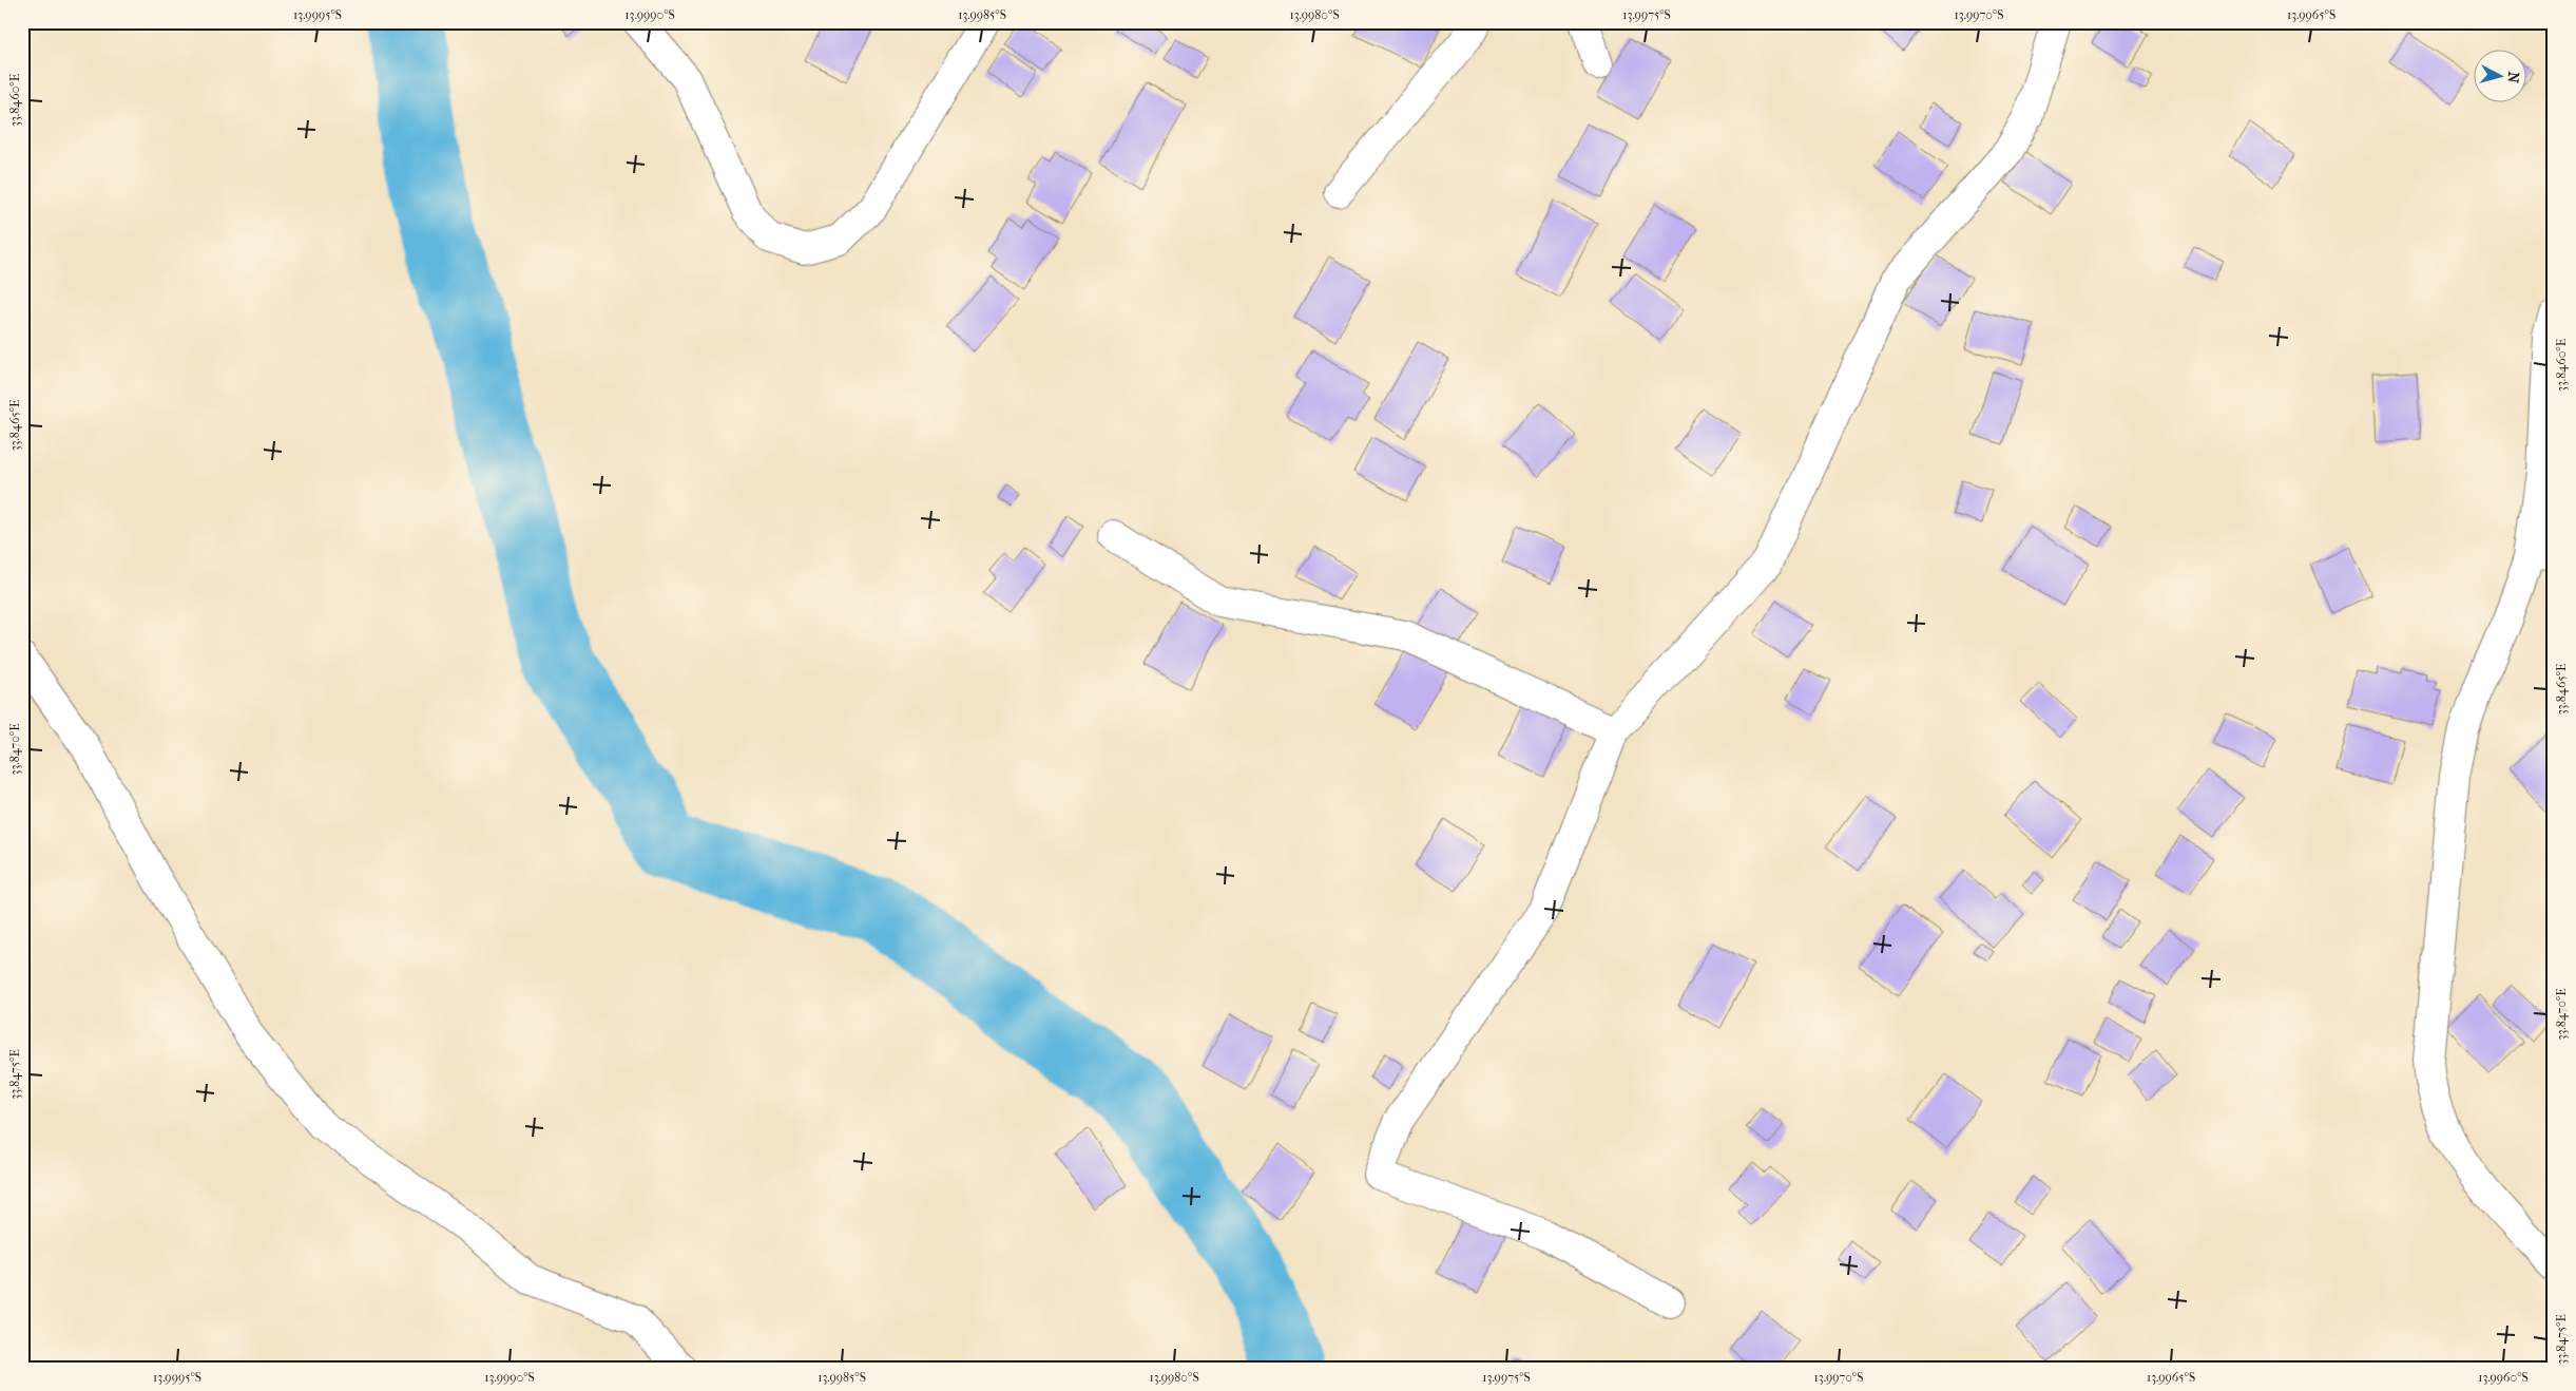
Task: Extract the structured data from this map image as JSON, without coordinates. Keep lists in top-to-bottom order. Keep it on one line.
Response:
{"north":"right","coordinates":["13.9995°S","13.9990°S","13.9985°S","13.9980°S","13.9975°S","13.9970°S","13.9965°S","33.8460°E","33.8465°E","33.8470°E","33.8475°E","13.9960°S"]}
